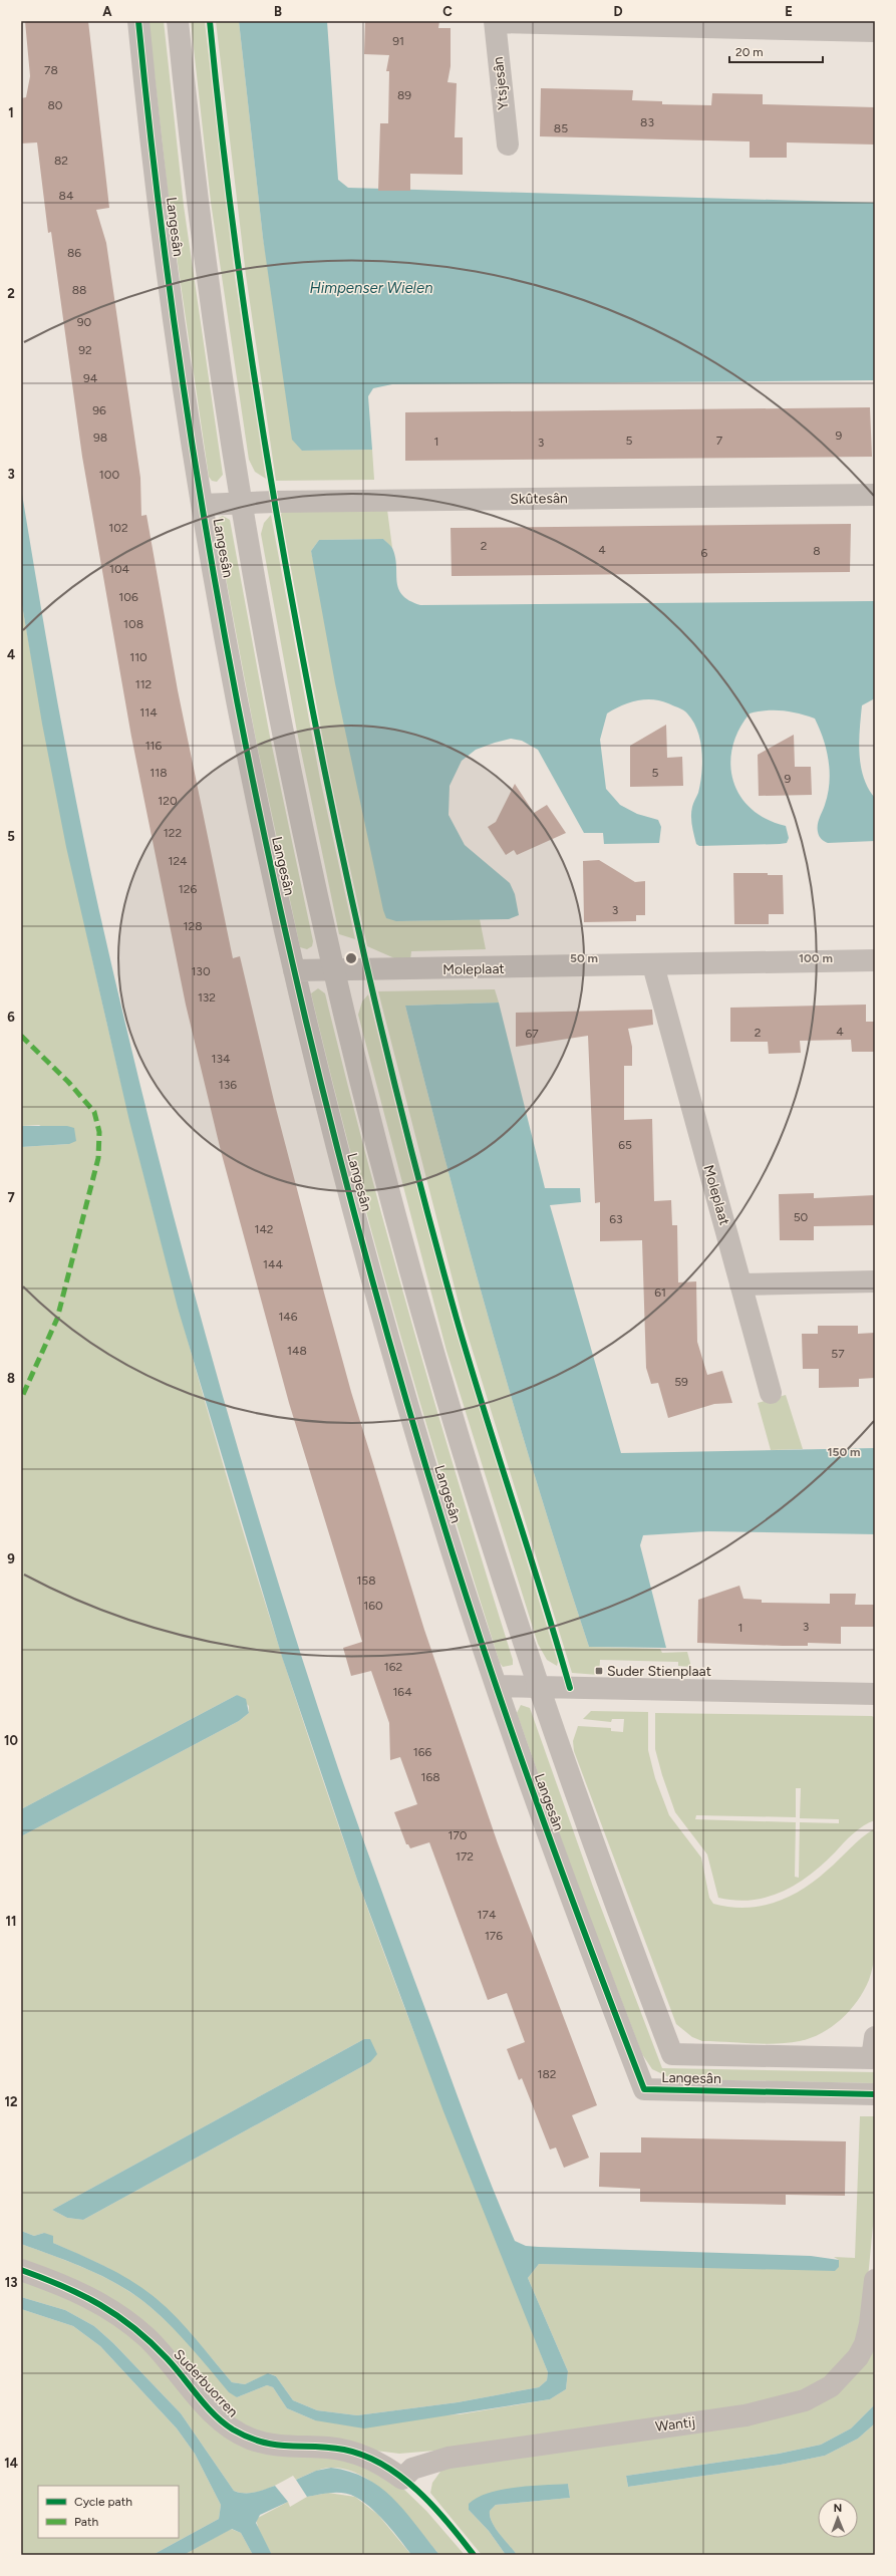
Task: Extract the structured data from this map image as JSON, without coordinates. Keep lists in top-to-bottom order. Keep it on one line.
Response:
{"streets":{"street":["Ytsjesân","Langesân","Skûtesân","Moleplaat","Suderbuorren","Wantij"]},"crossings":[["Langesân","Skûtesân"],["Langesân","Moleplaat"],["Suderbuorren","Wantij"]],"water":["Himpenser Wielen"],"places":{"transit":["Suder Stienplaat"]},"house_numbers":["91","78","89","80","83","85","82","84","86","88","90","92","94","96","9","98","5","7","1","3","100","102","2","4","8","6","104","106","108","110","112","114","116","118","5","9","120","122","124","126","3","128","130","132","4","2","67","134","136","65","50","63","142","144","61","146","148","57","59","158","160","3","1","162","164","166","168","170","172","174","176","182"],"legend":["Cycle path","Path"],"scale_bar":"20 m","north":"top","grid":{"columns":["A","B","C","D","E"],"rows":["1","2","3","4","5","6","7","8","9","10","11","12","13","14"]},"rings":["50 m","100 m","150 m"]}
